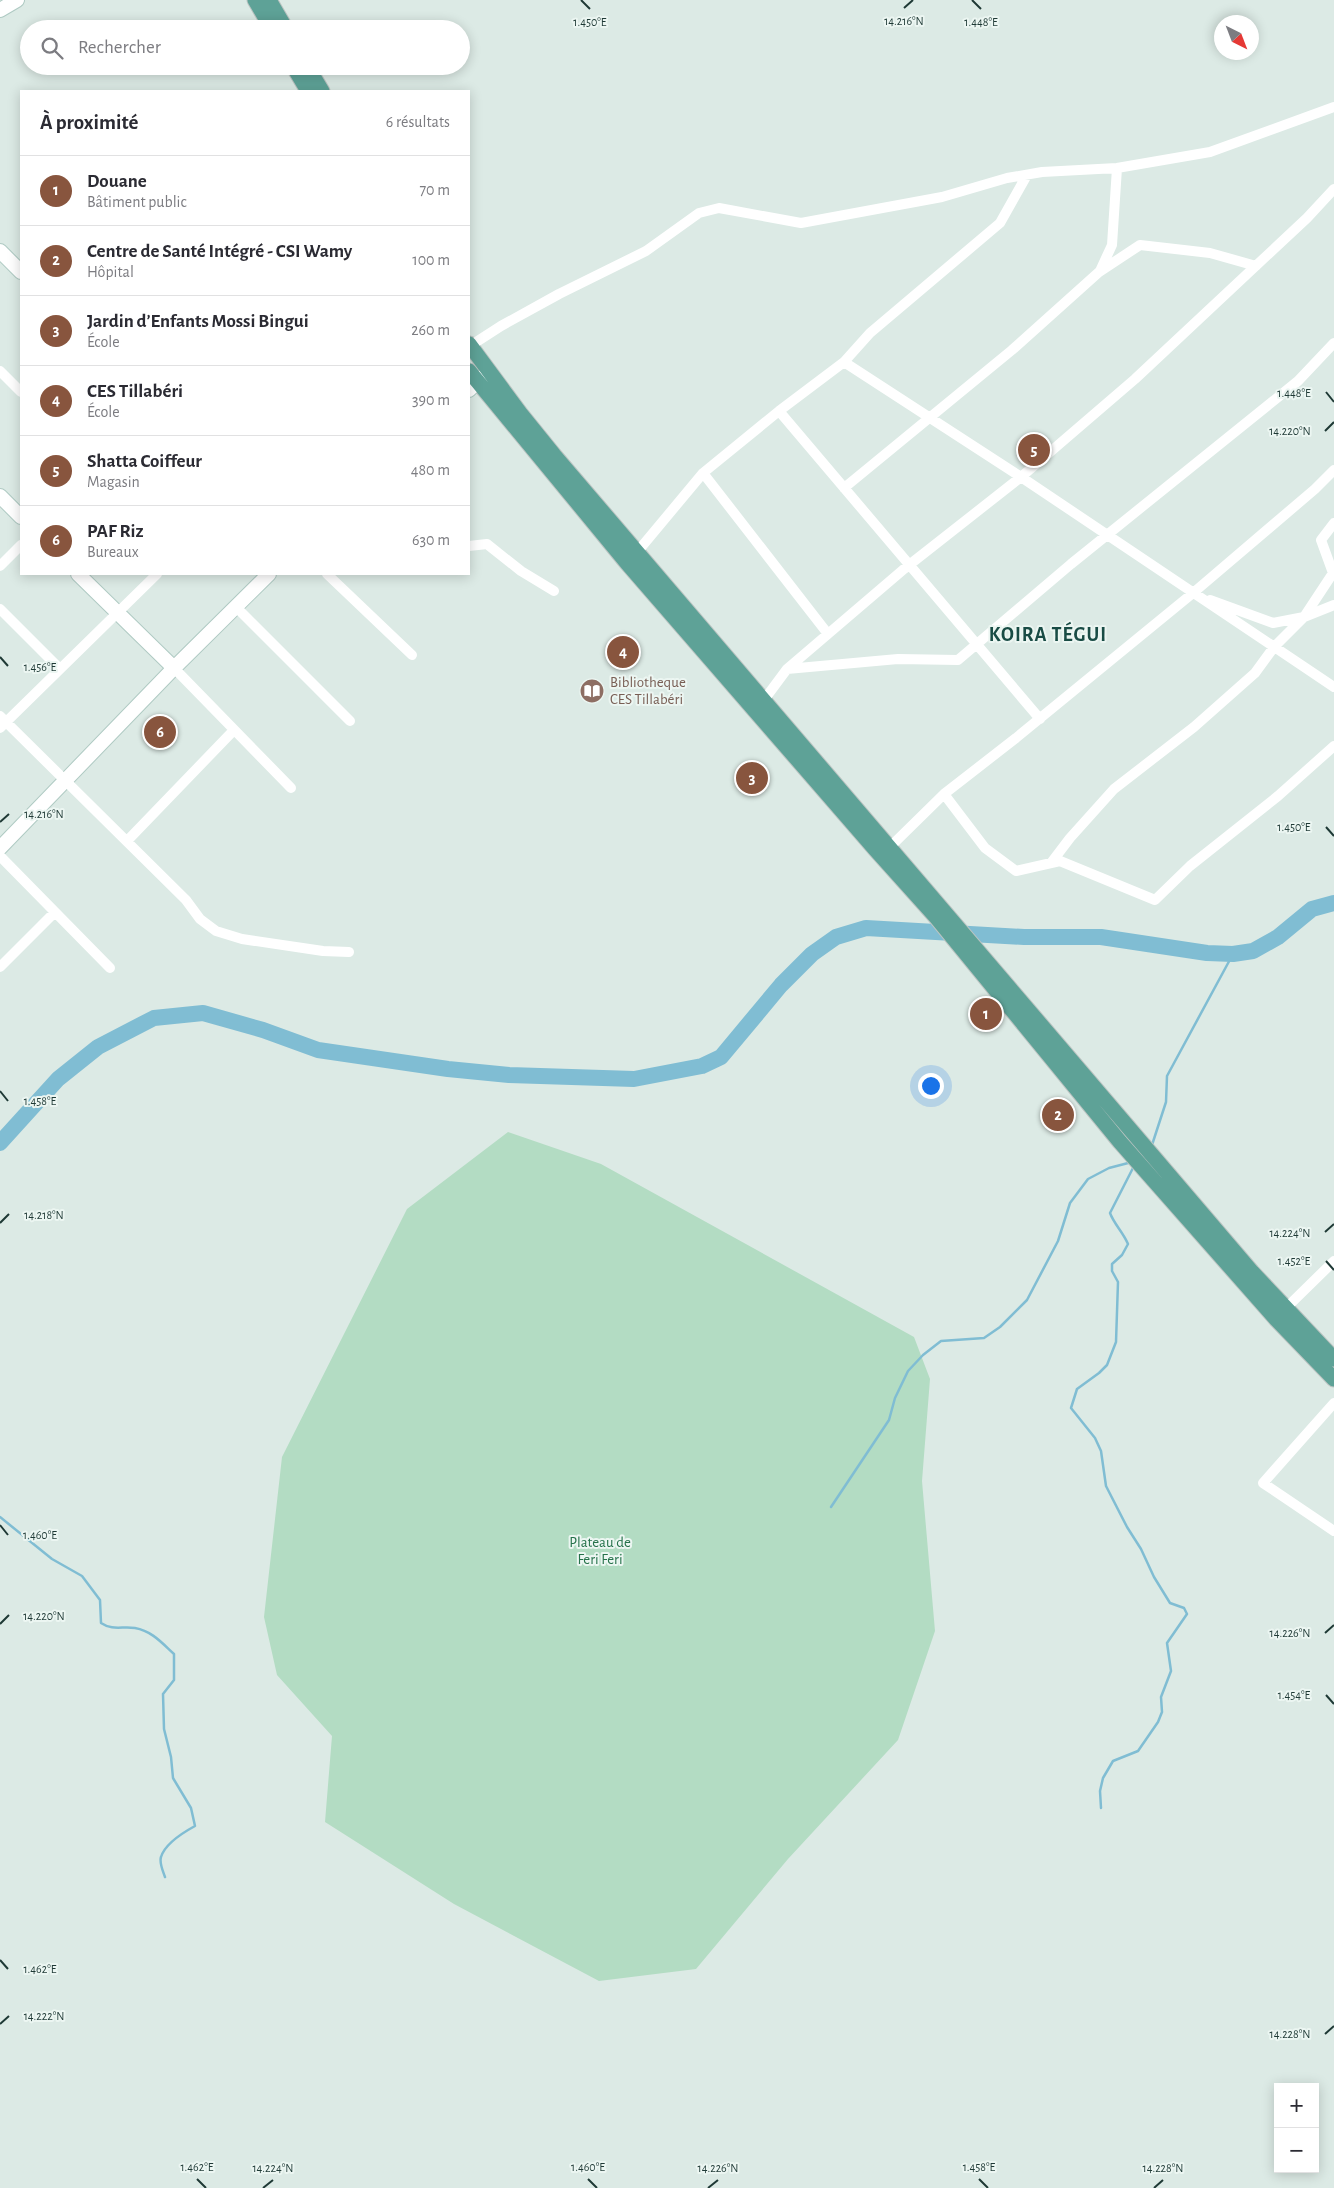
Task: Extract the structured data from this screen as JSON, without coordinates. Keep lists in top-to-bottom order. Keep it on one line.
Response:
{"districts":["KOIRA TÉGUI"],"parks":["Plateau de Feri Feri"],"places":{"library":["Bibliotheque CES Tillabéri"]},"north":"bottom right","page":{"search":"Rechercher","heading":["À proximité","6 résultats"],"list":[{"mark":"1","name":"Douane","note":"Bâtiment public","value":"70 m"},{"mark":"2","name":"Centre de Santé Intégré - CSI Wamy","note":"Hôpital","value":"100 m"},{"mark":"3","name":"Jardin d’Enfants Mossi Bingui","note":"École","value":"260 m"},{"mark":"4","name":"CES Tillabéri","note":"École","value":"390 m"},{"mark":"5","name":"Shatta Coiffeur","note":"Magasin","value":"480 m"},{"mark":"6","name":"PAF Riz","note":"Bureaux","value":"630 m"}],"pins":["5","4","6","3","1","2"],"map_buttons":["+","−"]},"coordinates":["14.216°N","1.450°E","1.448°E","14.220°N","1.456°E","1.458°E","14.218°N","14.224°N","1.452°E","1.460°E","14.226°N","1.454°E","1.462°E","14.222°N","14.228°N"]}
